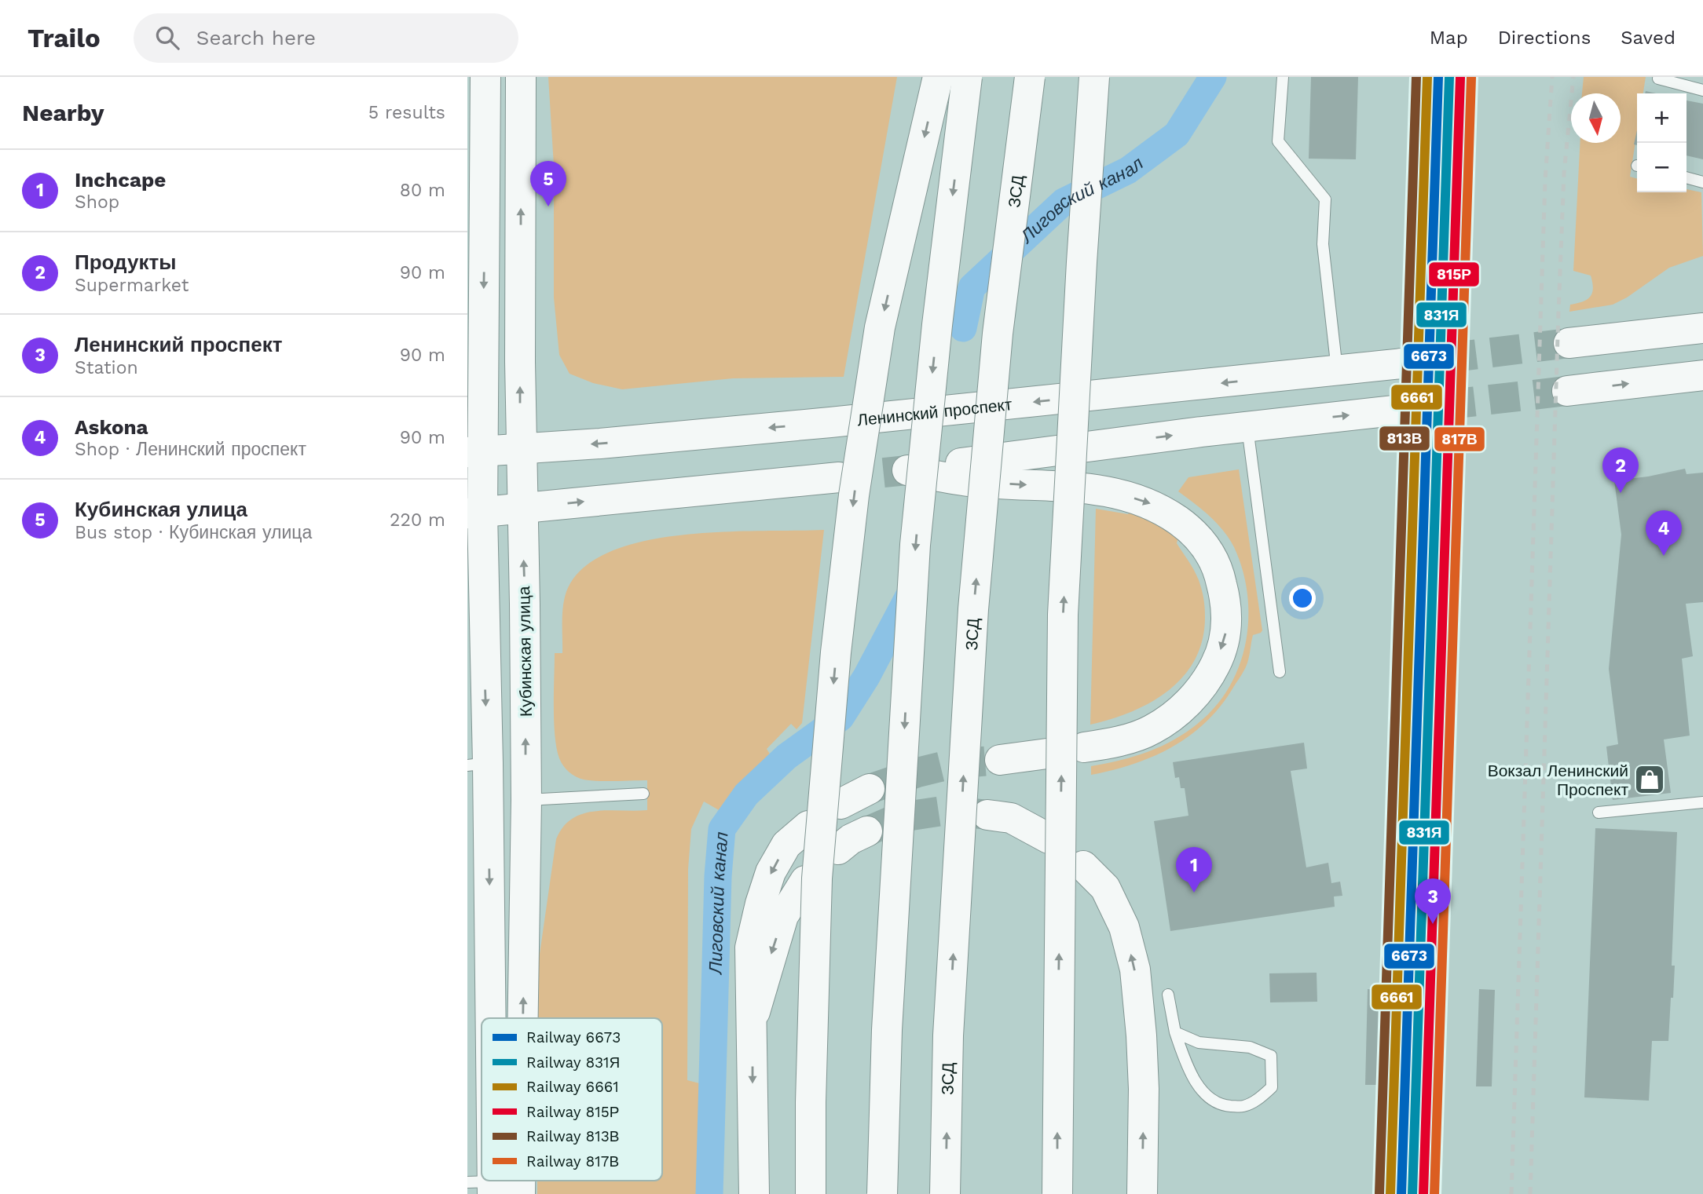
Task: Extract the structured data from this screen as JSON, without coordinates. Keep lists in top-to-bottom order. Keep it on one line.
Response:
{"streets":{"main road":["ЗСД","Ленинский проспект","Кубинская улица"]},"crossings":[["Ленинский проспект","Кубинская улица"]],"water":["Лиговский канал"],"places":{"shop":["Вокзал Ленинский Проспект"]},"lines":["rail line 6673","rail line 831Я","rail line 6661","rail line 813В","rail line 815Р","rail line 817В"],"legend":["Railway 6673","Railway 831Я","Railway 6661","Railway 815Р","Railway 813В","Railway 817В"],"north":"bottom","page":{"header":"Trailo","search":"Search here","nav":["Map","Directions","Saved"],"heading":["Nearby","5 results"],"map_buttons":["+","−"],"list":[{"mark":"1","name":"Inchcape","note":"Shop","value":"80 m"},{"mark":"2","name":"Продукты","note":"Supermarket","value":"90 m"},{"mark":"3","name":"Ленинский проспект","note":"Station","value":"90 m"},{"mark":"4","name":"Askona","note":"Shop · Ленинский проспект","value":"90 m"},{"mark":"5","name":"Кубинская улица","note":"Bus stop · Кубинская улица","value":"220 m"}],"pins":["5","2","4","1","3"]}}
